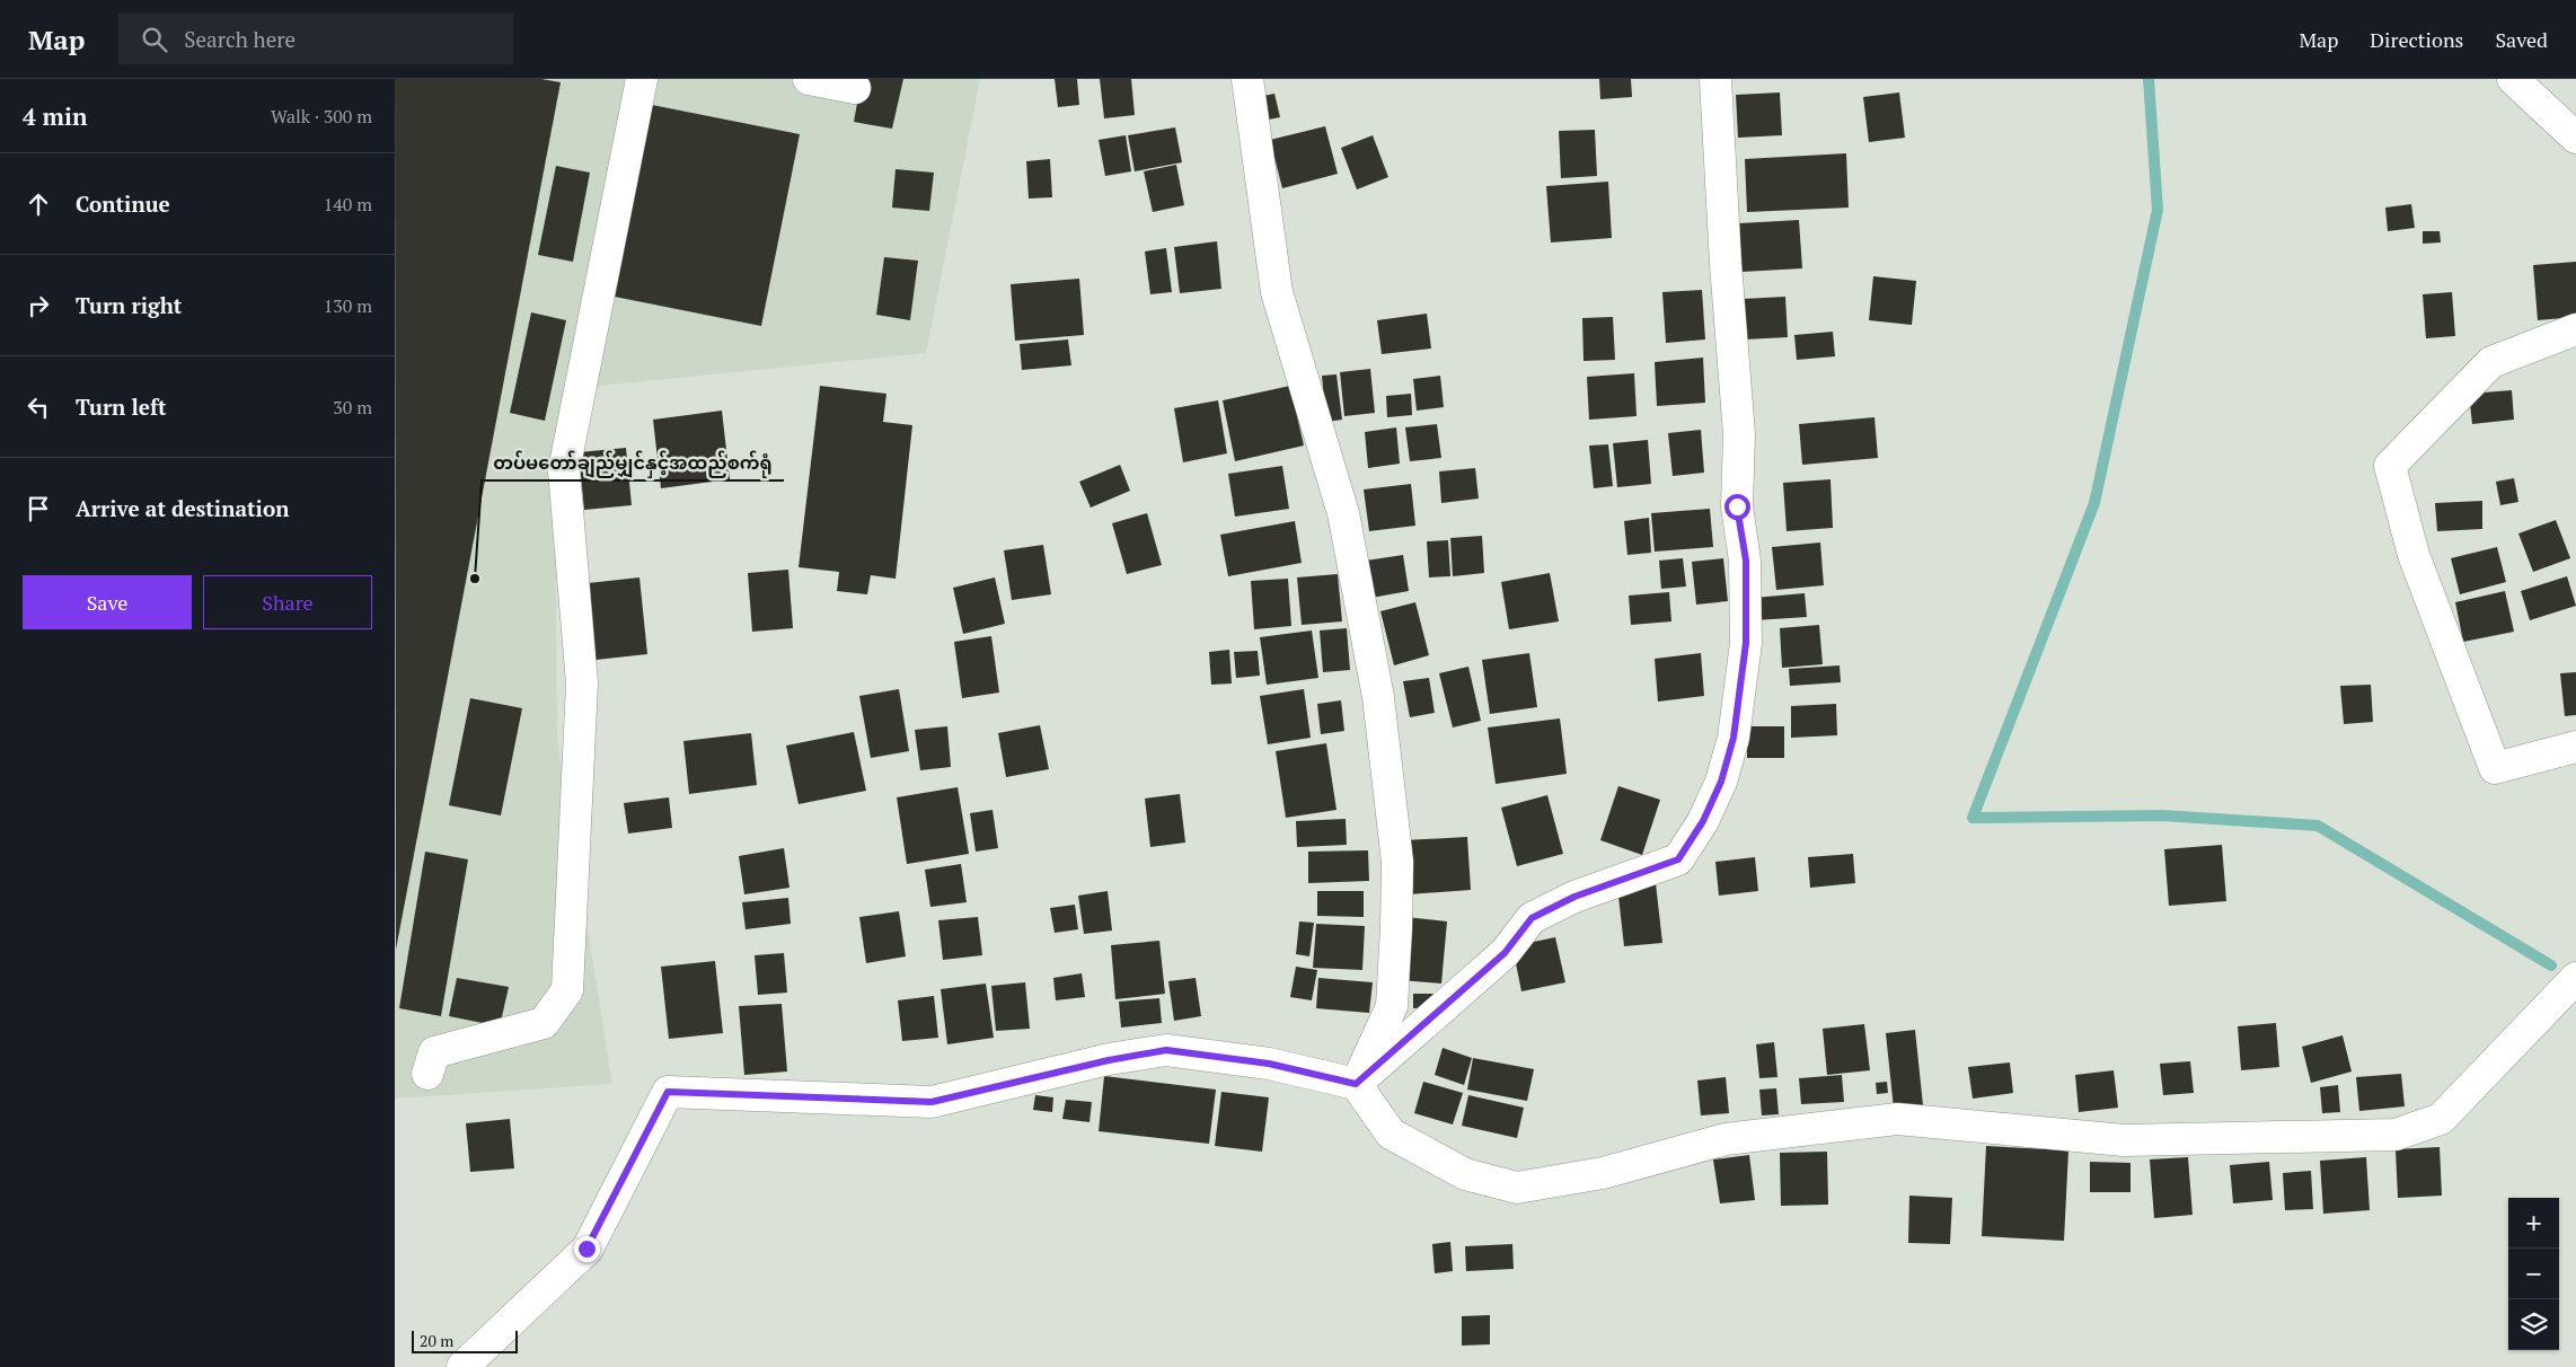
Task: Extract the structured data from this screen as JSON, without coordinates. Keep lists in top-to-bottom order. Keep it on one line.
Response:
{"places":["တပ်မတော်ချည်မျှင်နှင့်အထည်စက်ရုံ"],"scale_bar":"20 m","page":{"header":"Map","search":"Search here","nav":["Map","Directions","Saved"],"heading":["4 min","Walk · 300 m"],"list":[["Continue","140 m"],["Turn right","130 m"],["Turn left","30 m"],"Arrive at destination"],"buttons":["Save","Share"],"map_buttons":["+","−"],"scale":"20 m"}}
